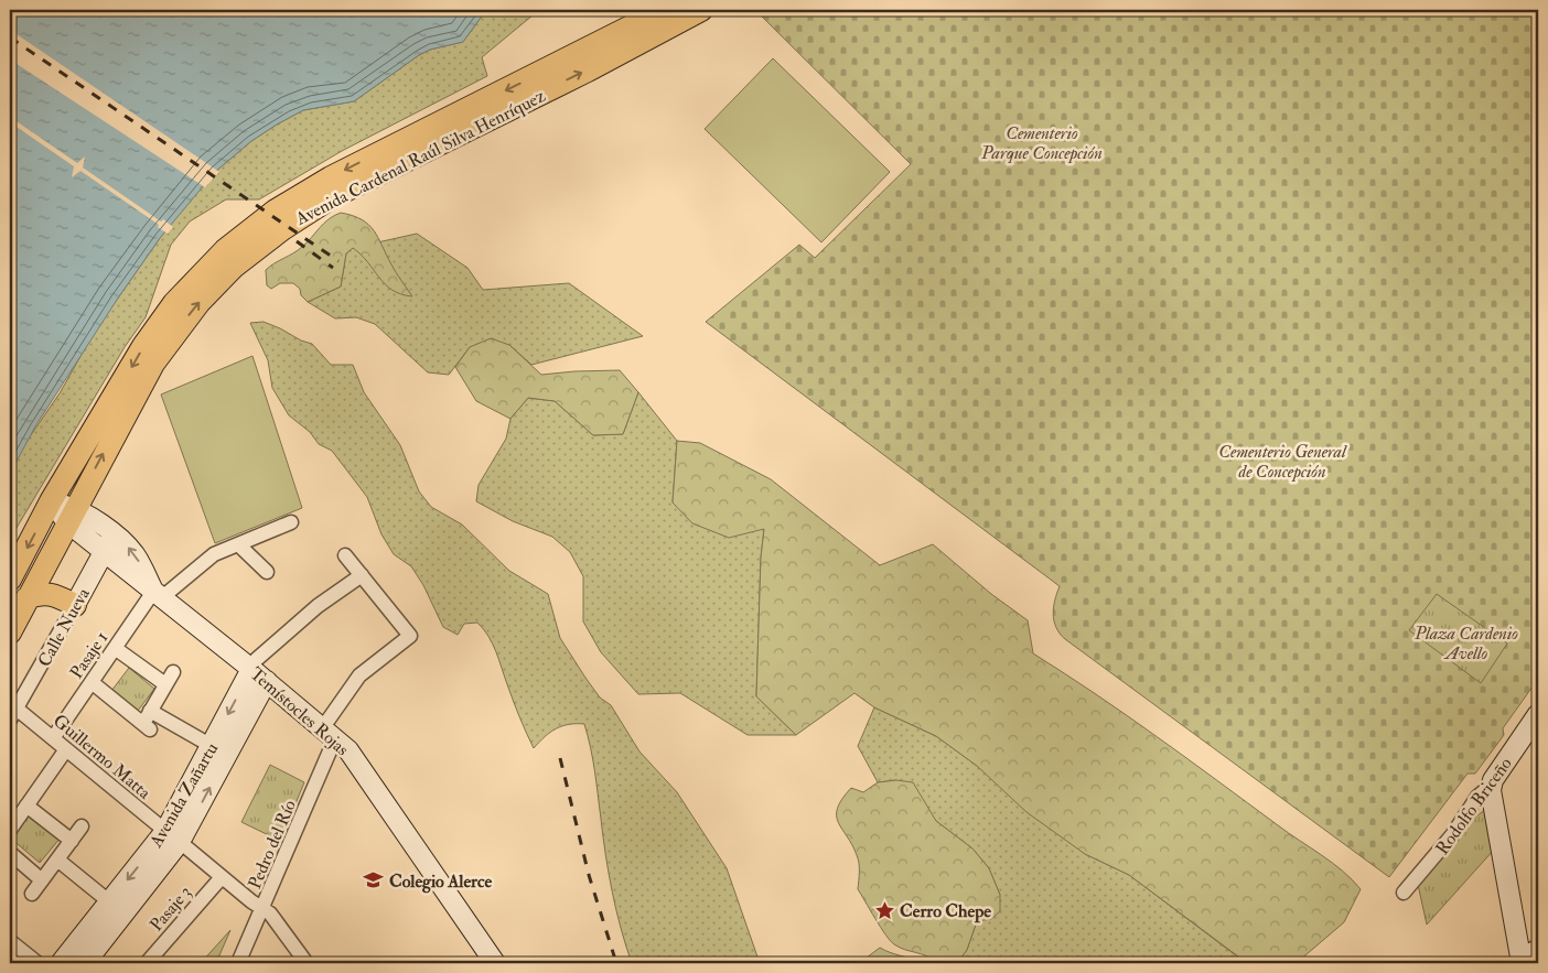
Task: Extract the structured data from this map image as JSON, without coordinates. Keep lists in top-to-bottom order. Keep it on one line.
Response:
{"streets":{"main road":["Avenida Cardenal Raúl Silva Henríquez"],"street":["Calle Nueva","Pasaje 1","Temístocles Rojas","Guillermo Matta","Avenida Zañartu","Rodolfo Briceño","Pedro del Río","Pasaje 3"]},"crossings":[["Avenida Cardenal Raúl Silva Henríquez","Temístocles Rojas"],["Calle Nueva","Temístocles Rojas"],["Calle Nueva","Guillermo Matta"],["Pasaje 1","Temístocles Rojas"],["Pasaje 1","Guillermo Matta"],["Temístocles Rojas","Avenida Zañartu"],["Temístocles Rojas","Pedro del Río"],["Guillermo Matta","Avenida Zañartu"],["Guillermo Matta","Pedro del Río"],["Guillermo Matta","Pasaje 3"]],"parks":["Cementerio Parque Concepción","Cementerio General de Concepción","Plaza Cardenio Avello"],"places":{"school or university":["Colegio Alerce"],"place":["Cerro Chepe"]}}
